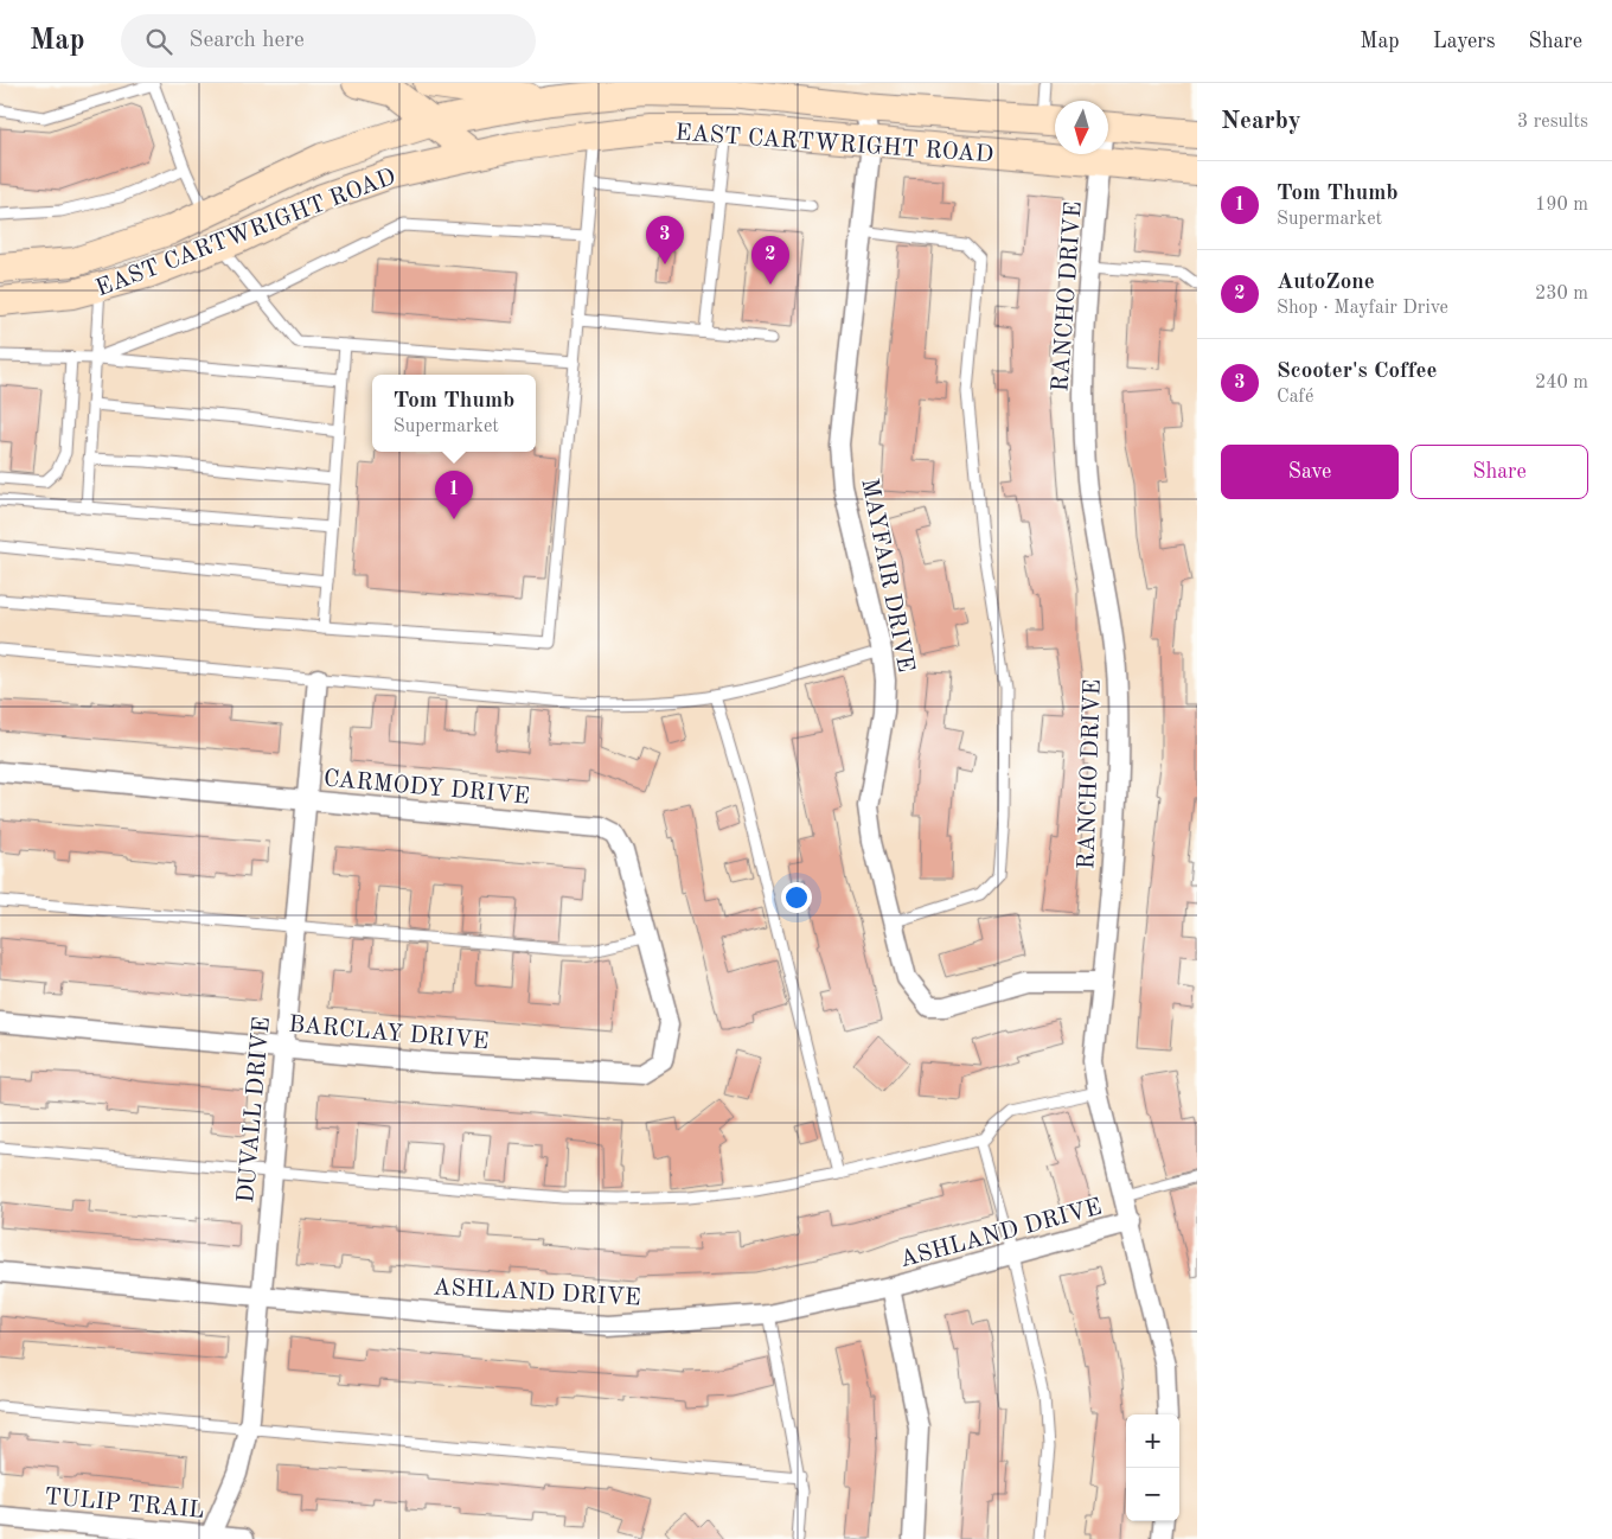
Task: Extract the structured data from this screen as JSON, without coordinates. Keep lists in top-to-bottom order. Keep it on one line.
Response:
{"streets":{"main road":["EAST CARTWRIGHT ROAD"],"street":["RANCHO DRIVE","MAYFAIR DRIVE","CARMODY DRIVE","BARCLAY DRIVE","DUVALL DRIVE","ASHLAND DRIVE","TULIP TRAIL"]},"crossings":[["EAST CARTWRIGHT ROAD","RANCHO DRIVE"],["EAST CARTWRIGHT ROAD","MAYFAIR DRIVE"],["RANCHO DRIVE","MAYFAIR DRIVE"],["RANCHO DRIVE","ASHLAND DRIVE"],["CARMODY DRIVE","BARCLAY DRIVE"],["CARMODY DRIVE","DUVALL DRIVE"],["BARCLAY DRIVE","DUVALL DRIVE"],["DUVALL DRIVE","ASHLAND DRIVE"],["DUVALL DRIVE","TULIP TRAIL"]],"north":"bottom","page":{"header":"Map","search":"Search here","nav":["Map","Layers","Share"],"heading":["Nearby","3 results"],"list":[{"mark":"1","name":"Tom Thumb","note":"Supermarket","value":"190 m"},{"mark":"2","name":"AutoZone","note":"Shop · Mayfair Drive","value":"230 m"},{"mark":"3","name":"Scooter's Coffee","note":"Café","value":"240 m"}],"pins":["3","2","1"],"popup":["Tom Thumb","Supermarket"],"buttons":["Save","Share"],"map_buttons":["+","−"]}}
